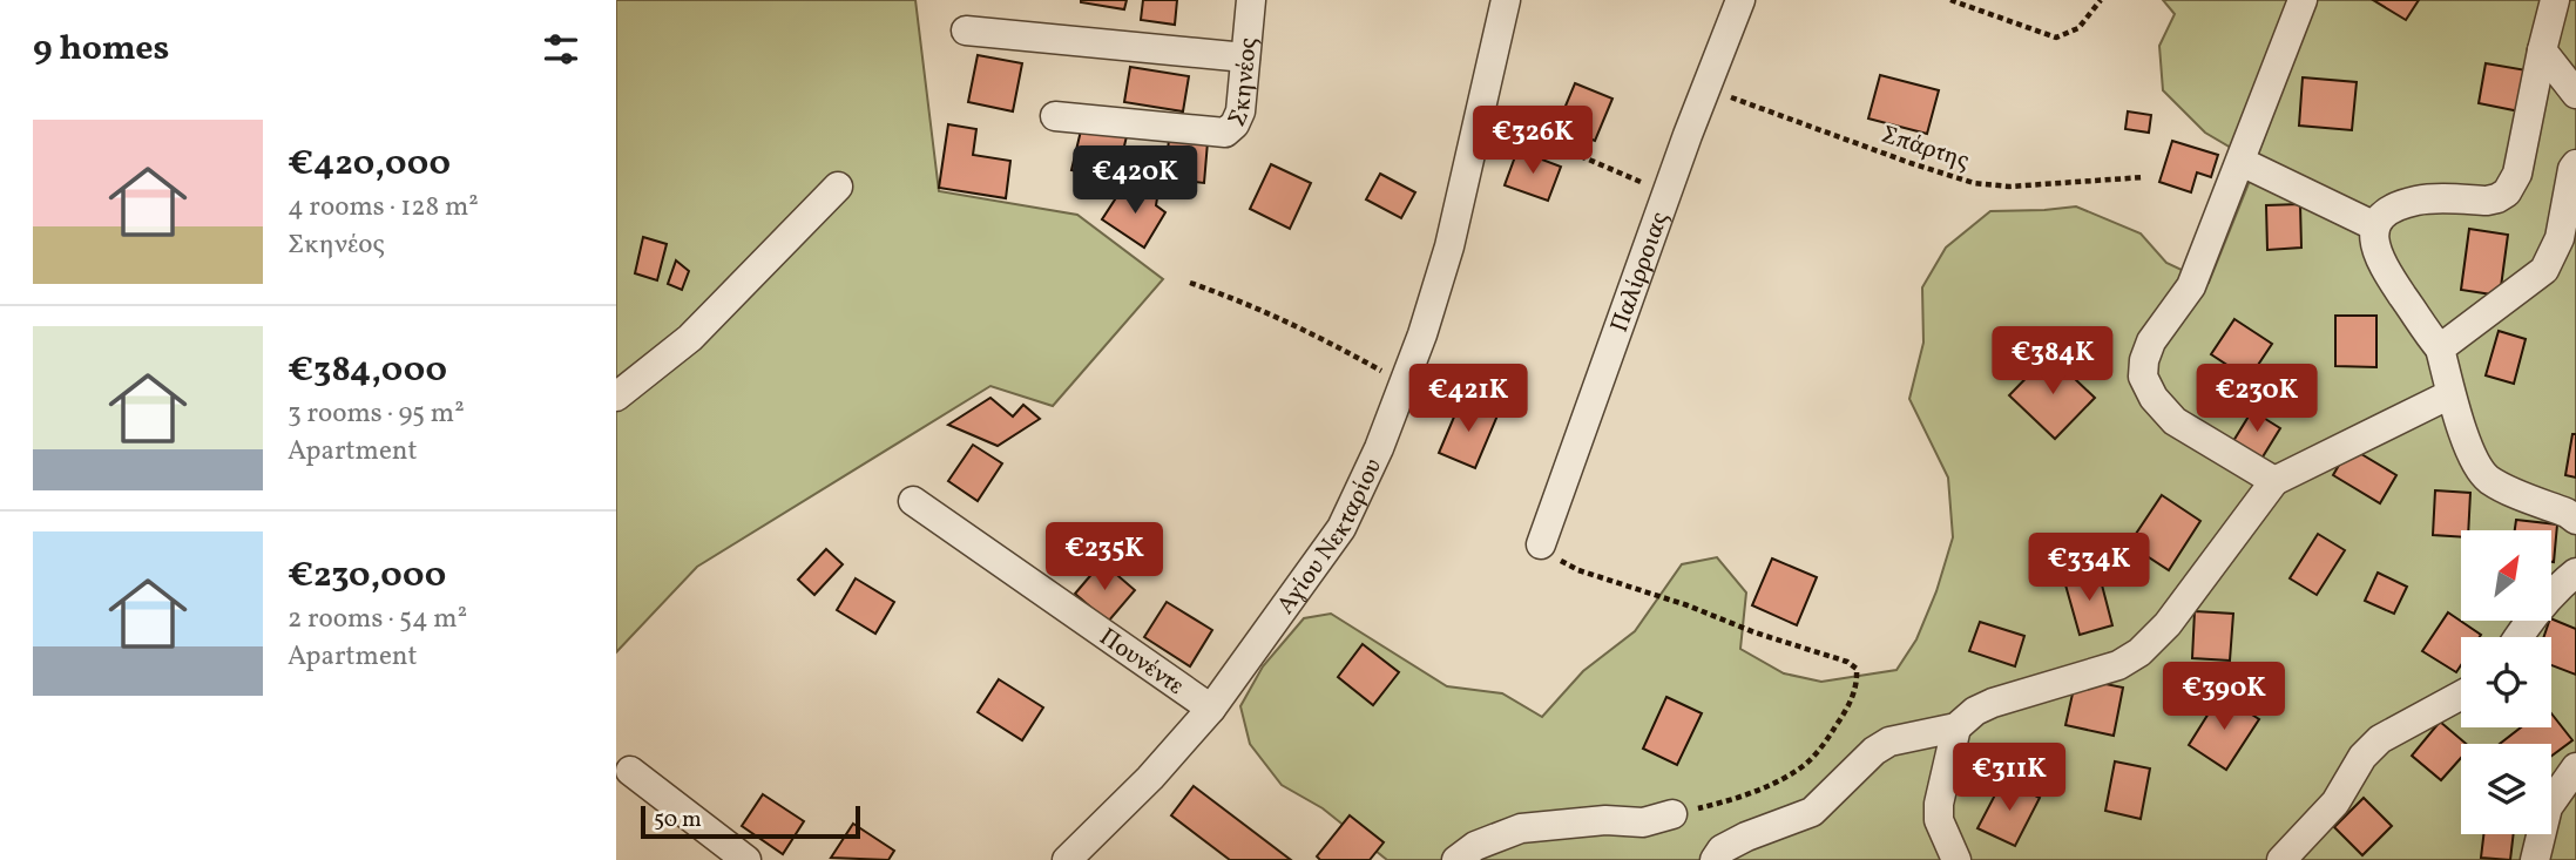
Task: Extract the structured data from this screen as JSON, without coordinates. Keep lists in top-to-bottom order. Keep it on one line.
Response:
{"streets":{"street":["Σκηνέος","Παλίρροιας","Αγίου Νεκταρίου","Πουνέντε"],"path":["Σπάρτης"]},"crossings":[["Σπάρτης","Παλίρροιας"],["Αγίου Νεκταρίου","Πουνέντε"]],"scale_bar":"50 m","north":"top right","page":{"heading":"9 homes","list":[{"name":"€420,000","note":"4 rooms · 128 m² · Σκηνέος"},{"name":"€384,000","note":"3 rooms · 95 m² · Apartment"},{"name":"€230,000","note":"2 rooms · 54 m² · Apartment"}],"price":["€326K","€420K","€384K","€421K","€230K","€235K","€334K","€390K","€311K"],"scale":"50 m"}}
